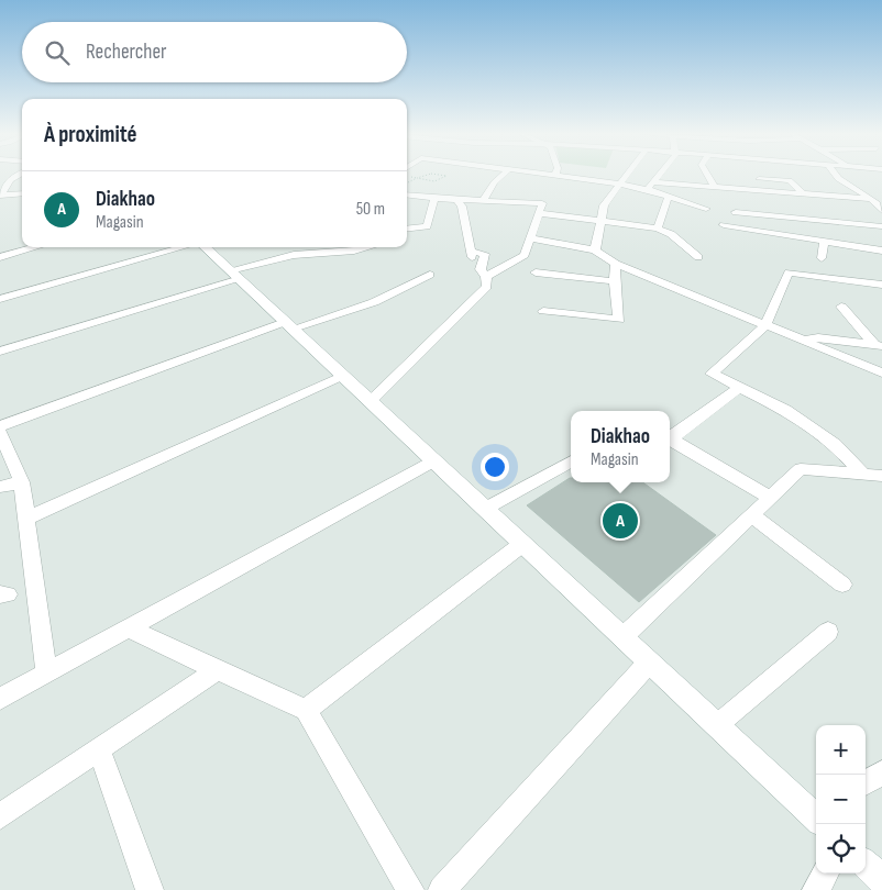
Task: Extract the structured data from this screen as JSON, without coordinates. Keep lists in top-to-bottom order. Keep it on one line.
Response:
{"page":{"search":"Rechercher","heading":"À proximité","list":[{"mark":"A","name":"Diakhao","note":"Magasin","value":"50 m"}],"popup":["Diakhao","Magasin"],"pins":"A","map_buttons":["+","−"]}}
